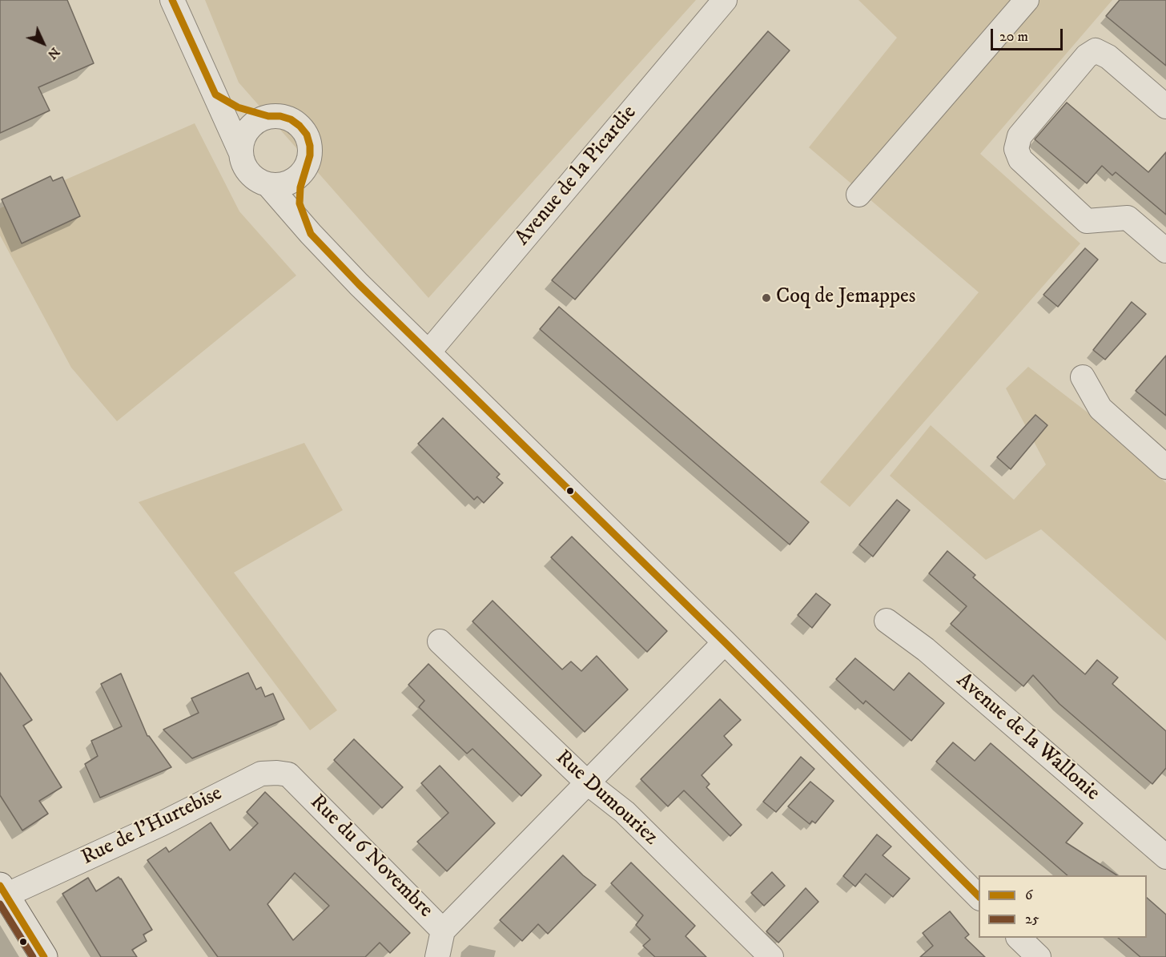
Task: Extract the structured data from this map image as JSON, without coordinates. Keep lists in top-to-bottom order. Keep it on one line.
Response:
{"streets":{"street":["Avenue de la Picardie","Avenue de la Wallonie","Rue Dumouriez","Rue de l'Hurtebise","Rue du 6 Novembre"]},"crossings":[["Rue de l'Hurtebise","Rue du 6 Novembre"]],"places":["Coq de Jemappes"],"lines":["transit line 6","transit line 25"],"legend":["6","25"],"scale_bar":"20 m","north":"bottom right"}
